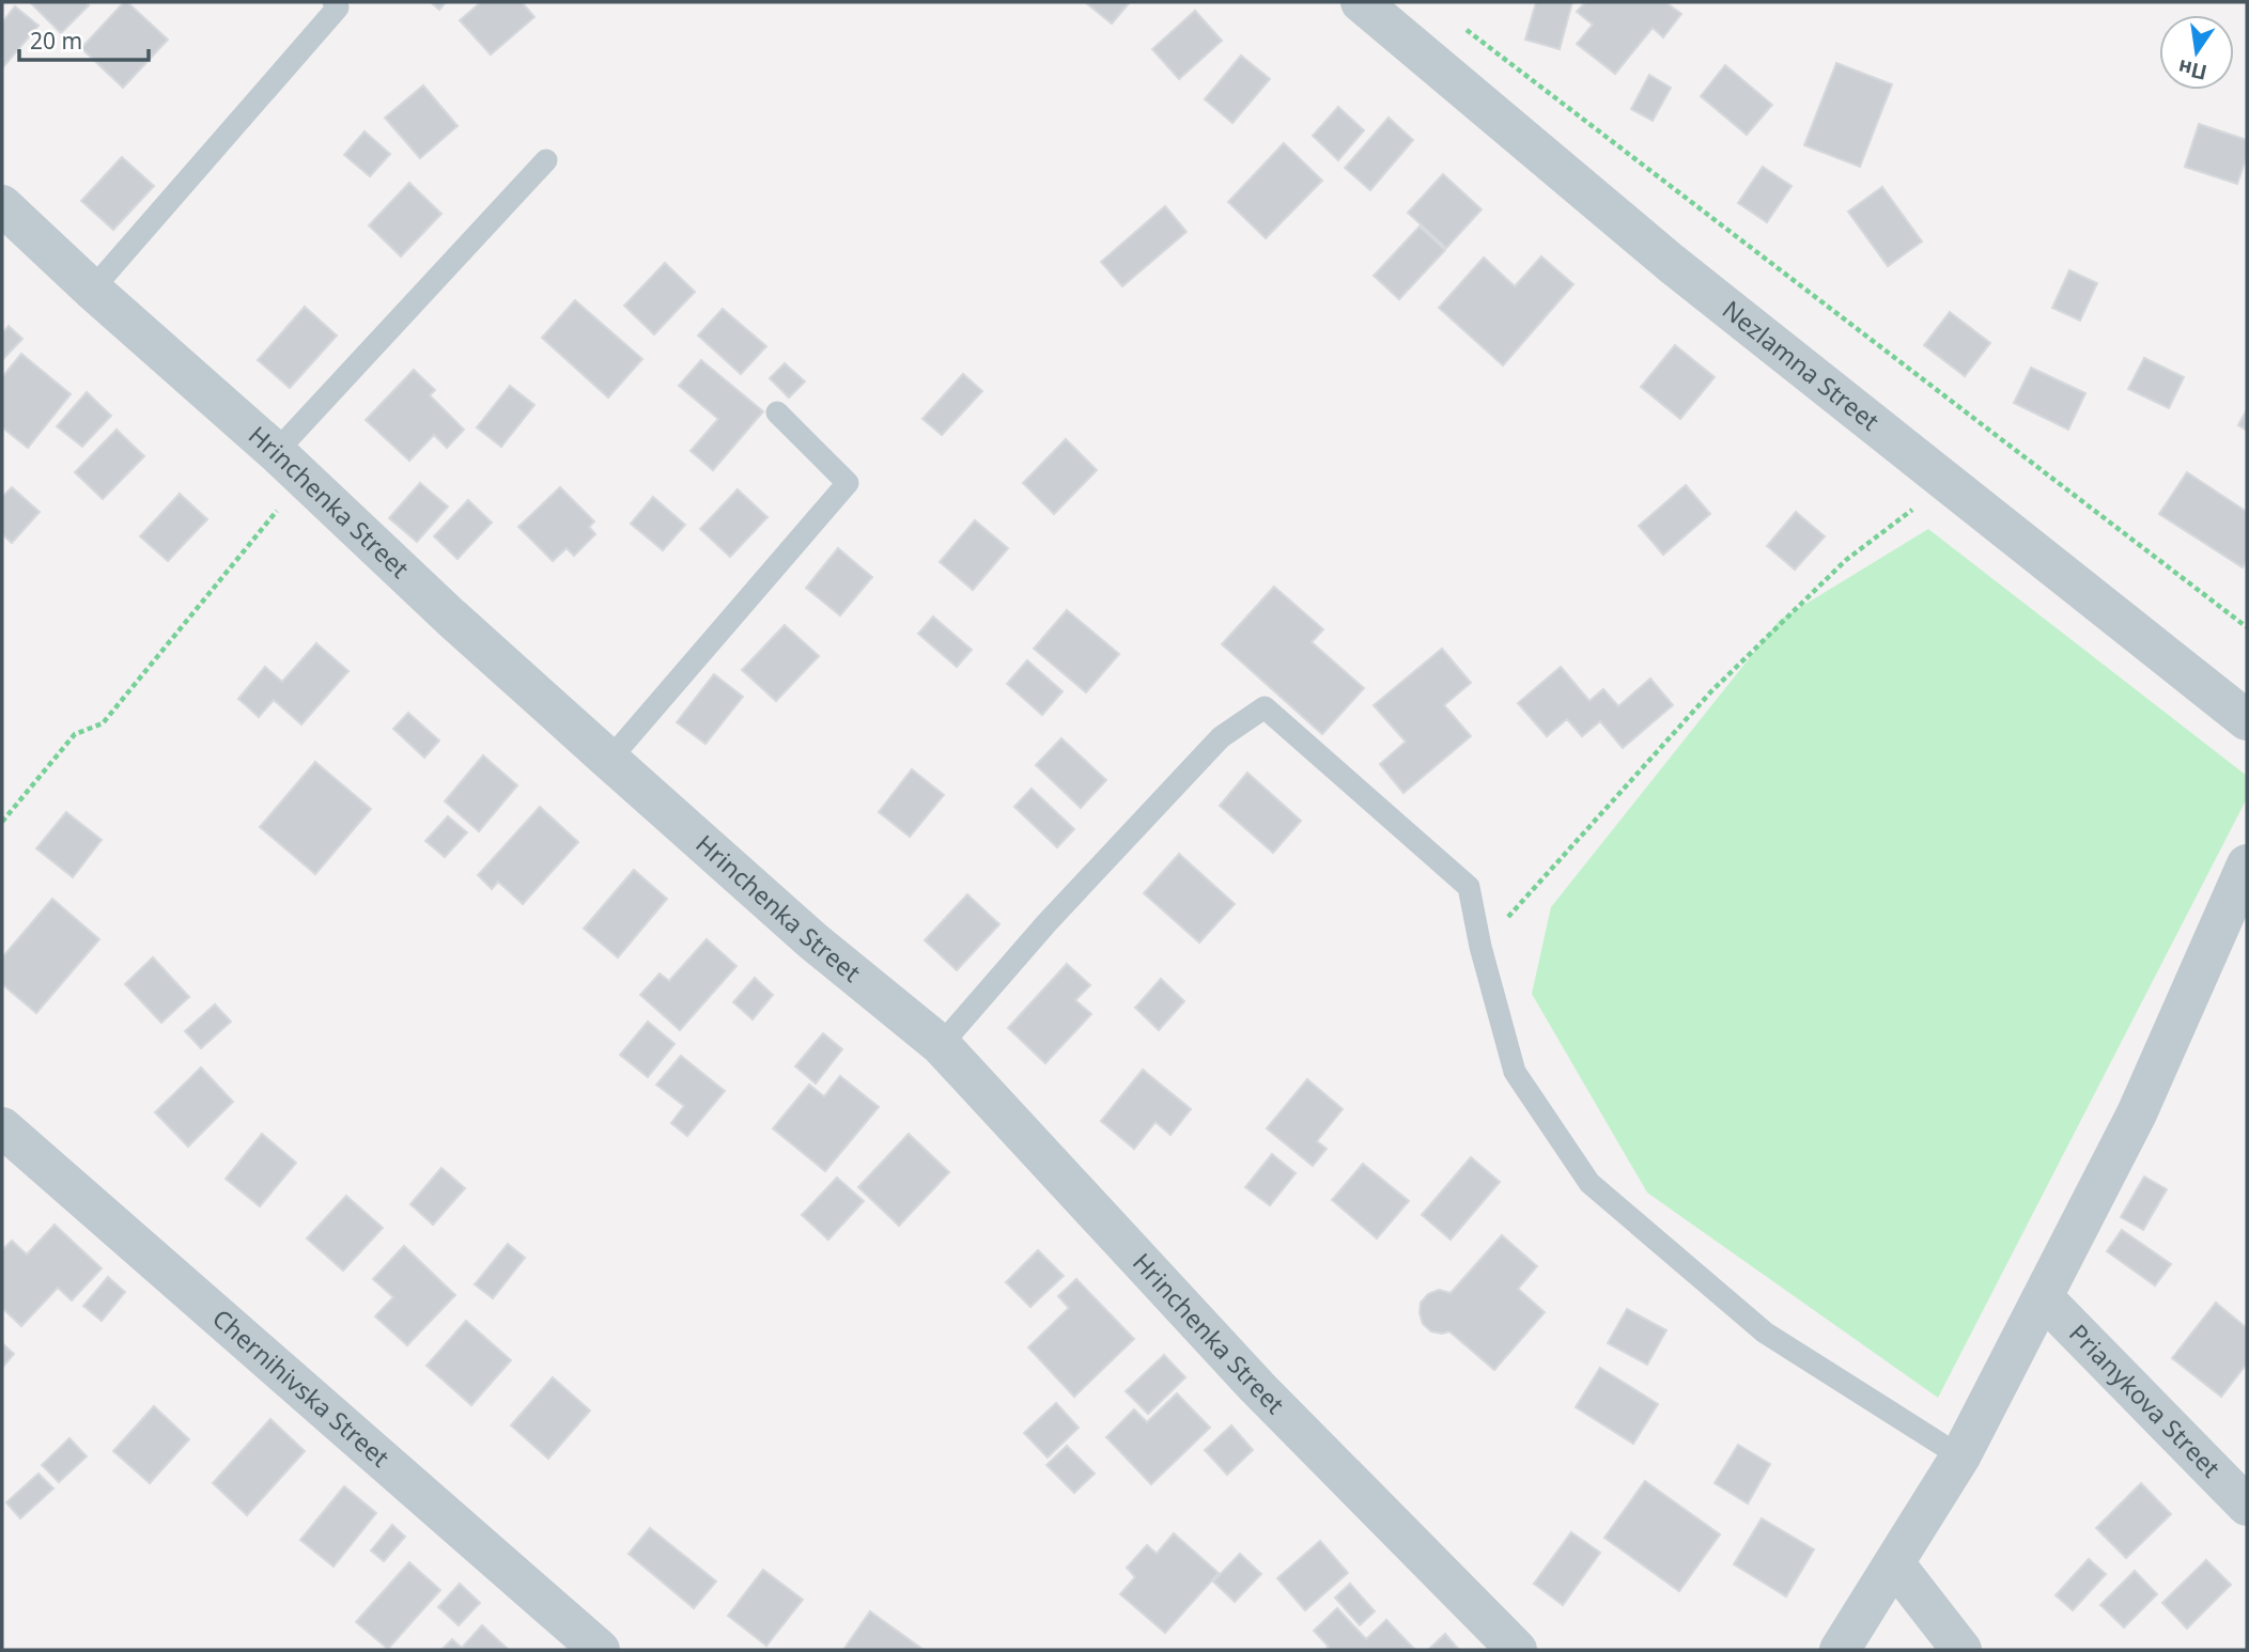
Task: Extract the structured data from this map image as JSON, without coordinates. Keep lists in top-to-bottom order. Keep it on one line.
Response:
{"streets":{"street":["Nezlamna Street","Hrinchenka Street","Chernihivska Street","Prianykova Street"]},"scale_bar":"20 m","north":"bottom"}
